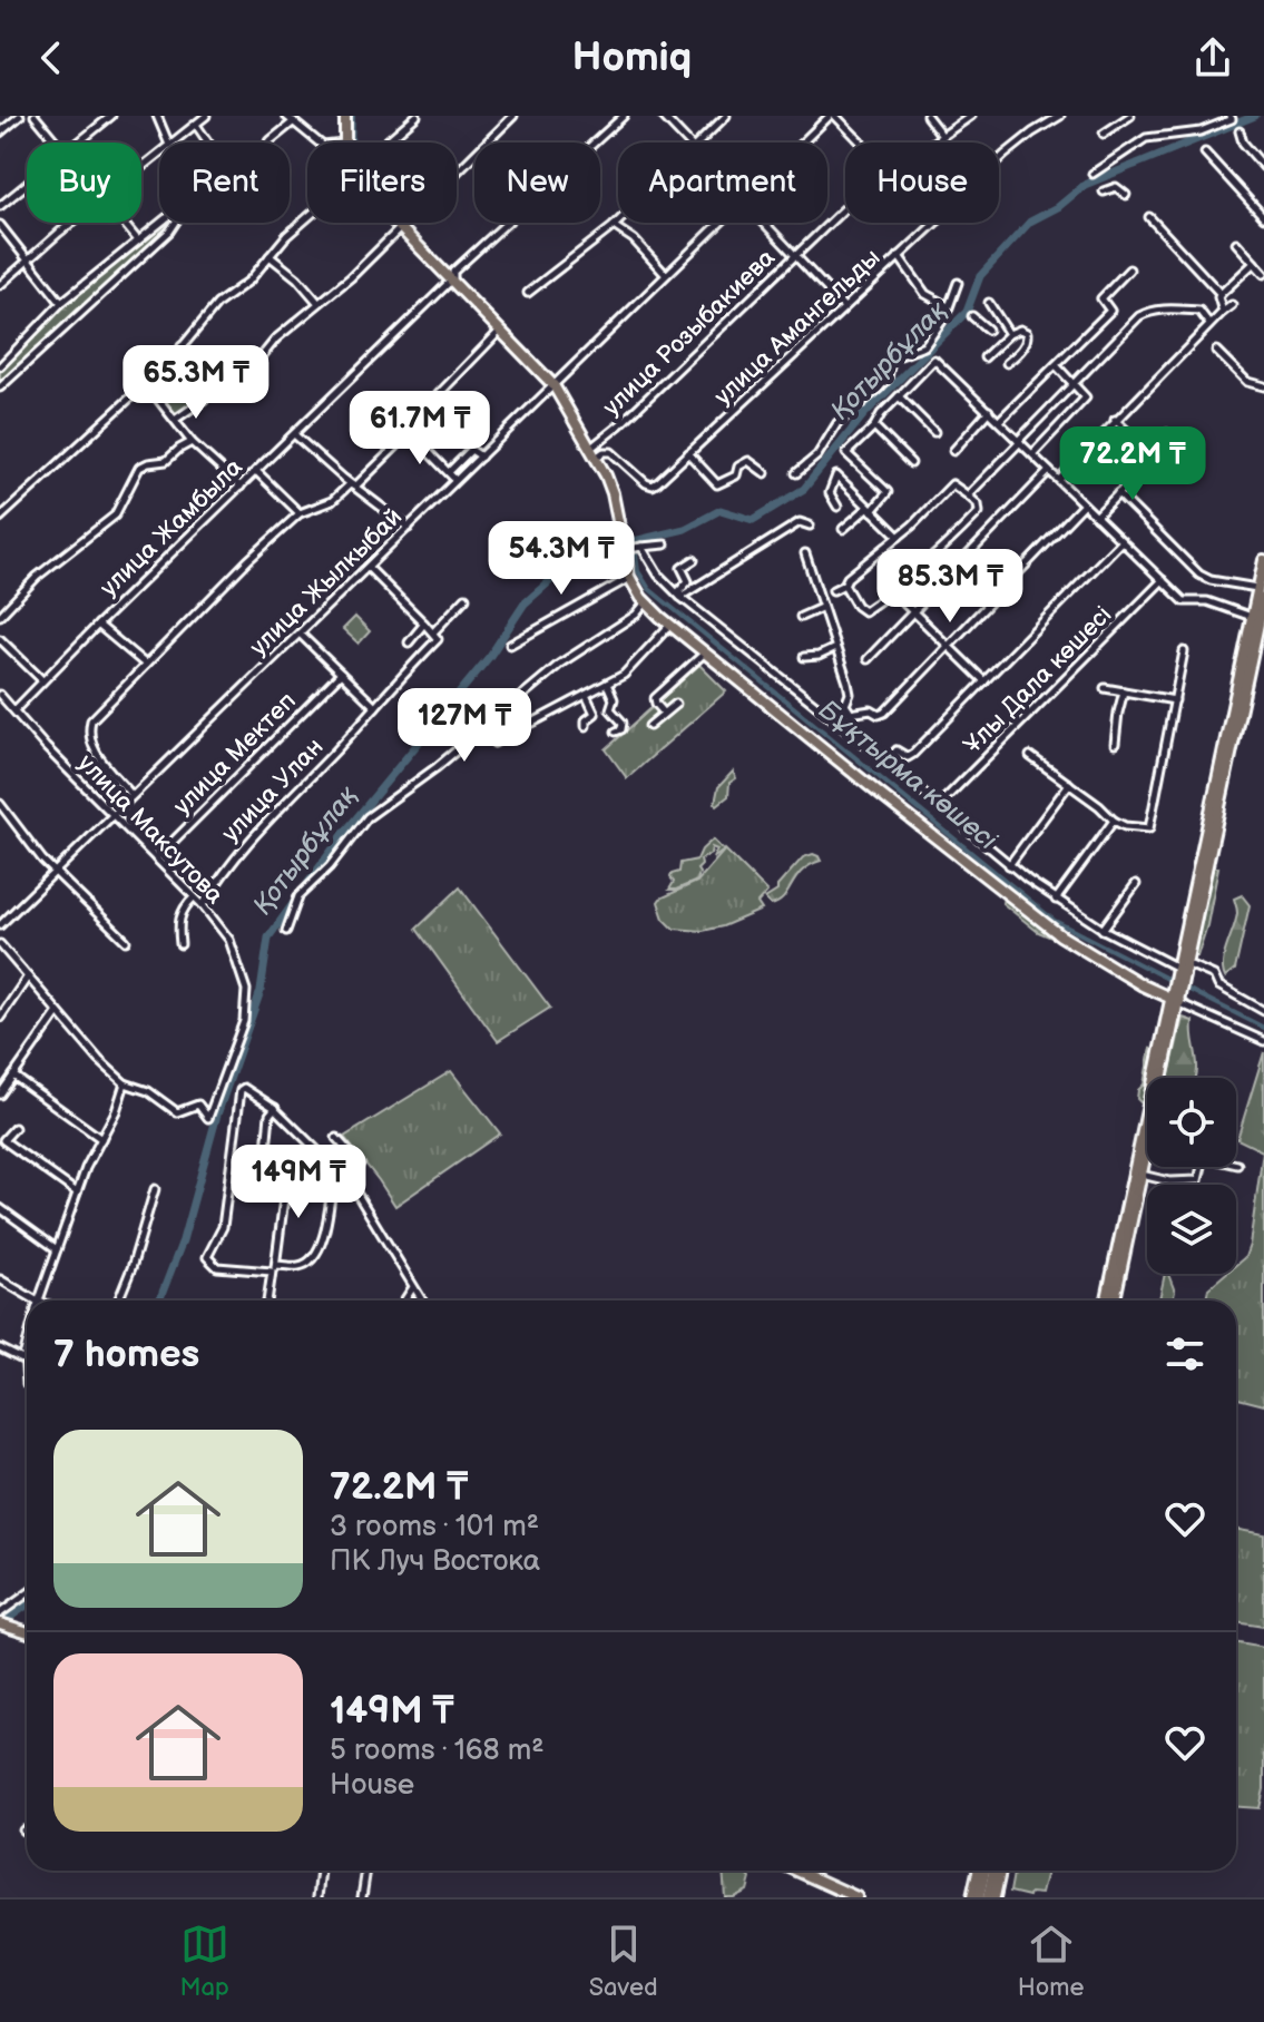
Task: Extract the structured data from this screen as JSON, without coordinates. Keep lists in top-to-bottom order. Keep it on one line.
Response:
{"streets":{"street":["улица Амангельды","улица Розыбакиева","улица Жамбыла","улица Жылкыбай","Ұлы Дала көшесі","улица Мектеп","улица Улан","улица Максутова"]},"crossings":[["улица Амангельды","улица Розыбакиева"],["улица Жамбыла","улица Максутова"],["улица Жылкыбай","улица Максутова"],["улица Мектеп","улица Максутова"],["улица Улан","улица Максутова"]],"water":["Қотырбұлақ","Бұқтырма көшесі"],"page":{"header":"Homiq","chip":["Buy","Rent","Filters","New","Apartment","House"],"price":["65.3M ₸","61.7M ₸","72.2M ₸","54.3M ₸","85.3M ₸","127M ₸","149M ₸"],"heading":"7 homes","list":[{"name":"72.2M ₸","note":"3 rooms · 101 m² · ПК Луч Востока"},{"name":"149M ₸","note":"5 rooms · 168 m² · House"}],"tabs":["Map","Saved","Home"]}}
